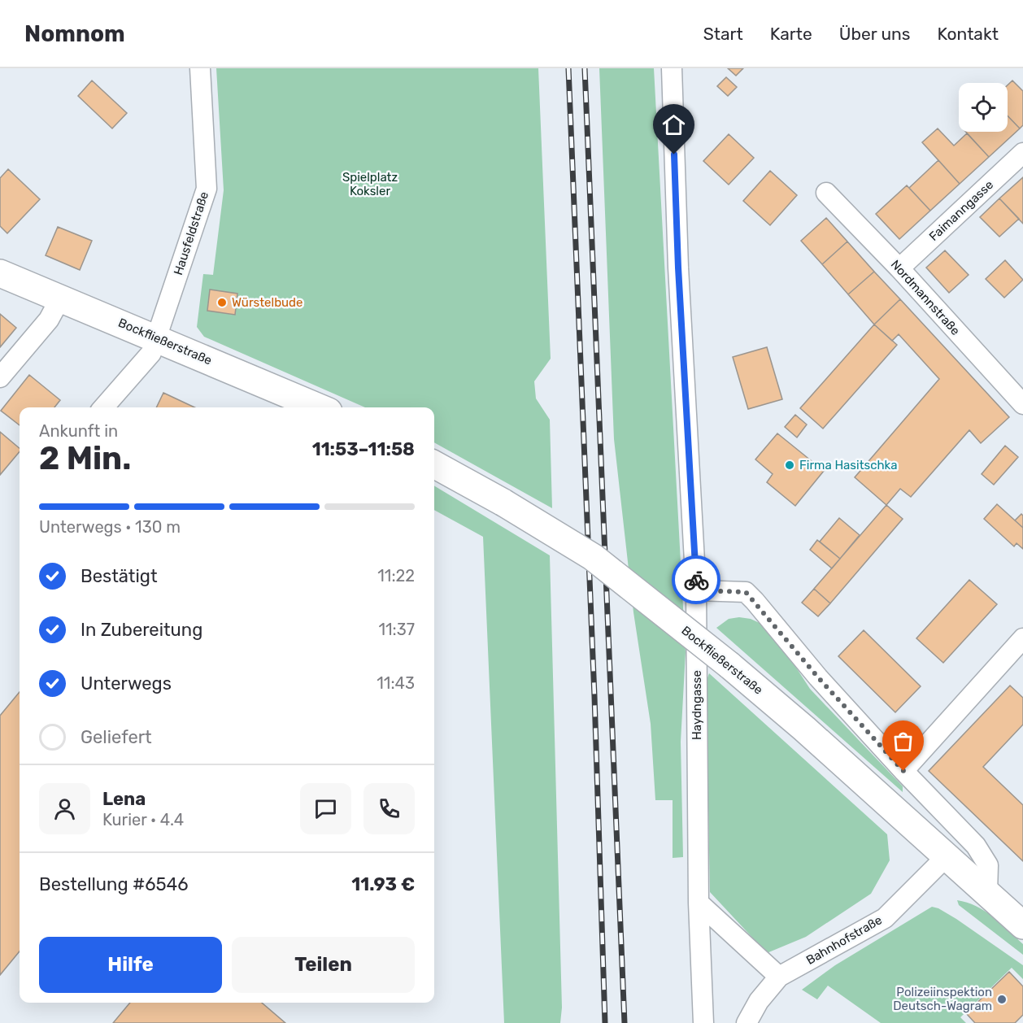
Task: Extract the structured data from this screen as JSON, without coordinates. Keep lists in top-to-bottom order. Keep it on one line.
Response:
{"streets":{"main road":["Bockfließerstraße"],"street":["Faimanngasse","Hausfeldstraße","Nordmannstraße","Haydngasse","Bahnhofstraße"]},"crossings":[["Faimanngasse","Nordmannstraße"],["Hausfeldstraße","Bockfließerstraße"],["Bockfließerstraße","Bahnhofstraße"]],"parks":["Spielplatz Koksler"],"places":["Würstelbude","Firma Hasitschka","Polizeiinspektion Deutsch-Wagram"],"page":{"header":"Nomnom","nav":["Start","Karte","Über uns","Kontakt"],"heading":["2 Min.","Ankunft in","11:53–11:58"],"panel":["Lena","Kurier · 4.4","Bestellung #6546","11.93 €"],"bar":"Unterwegs · 130 m","list":[["Bestätigt","11:22"],["In Zubereitung","11:37"],["Unterwegs","11:43"],"Geliefert"],"buttons":["Hilfe","Teilen"]}}
